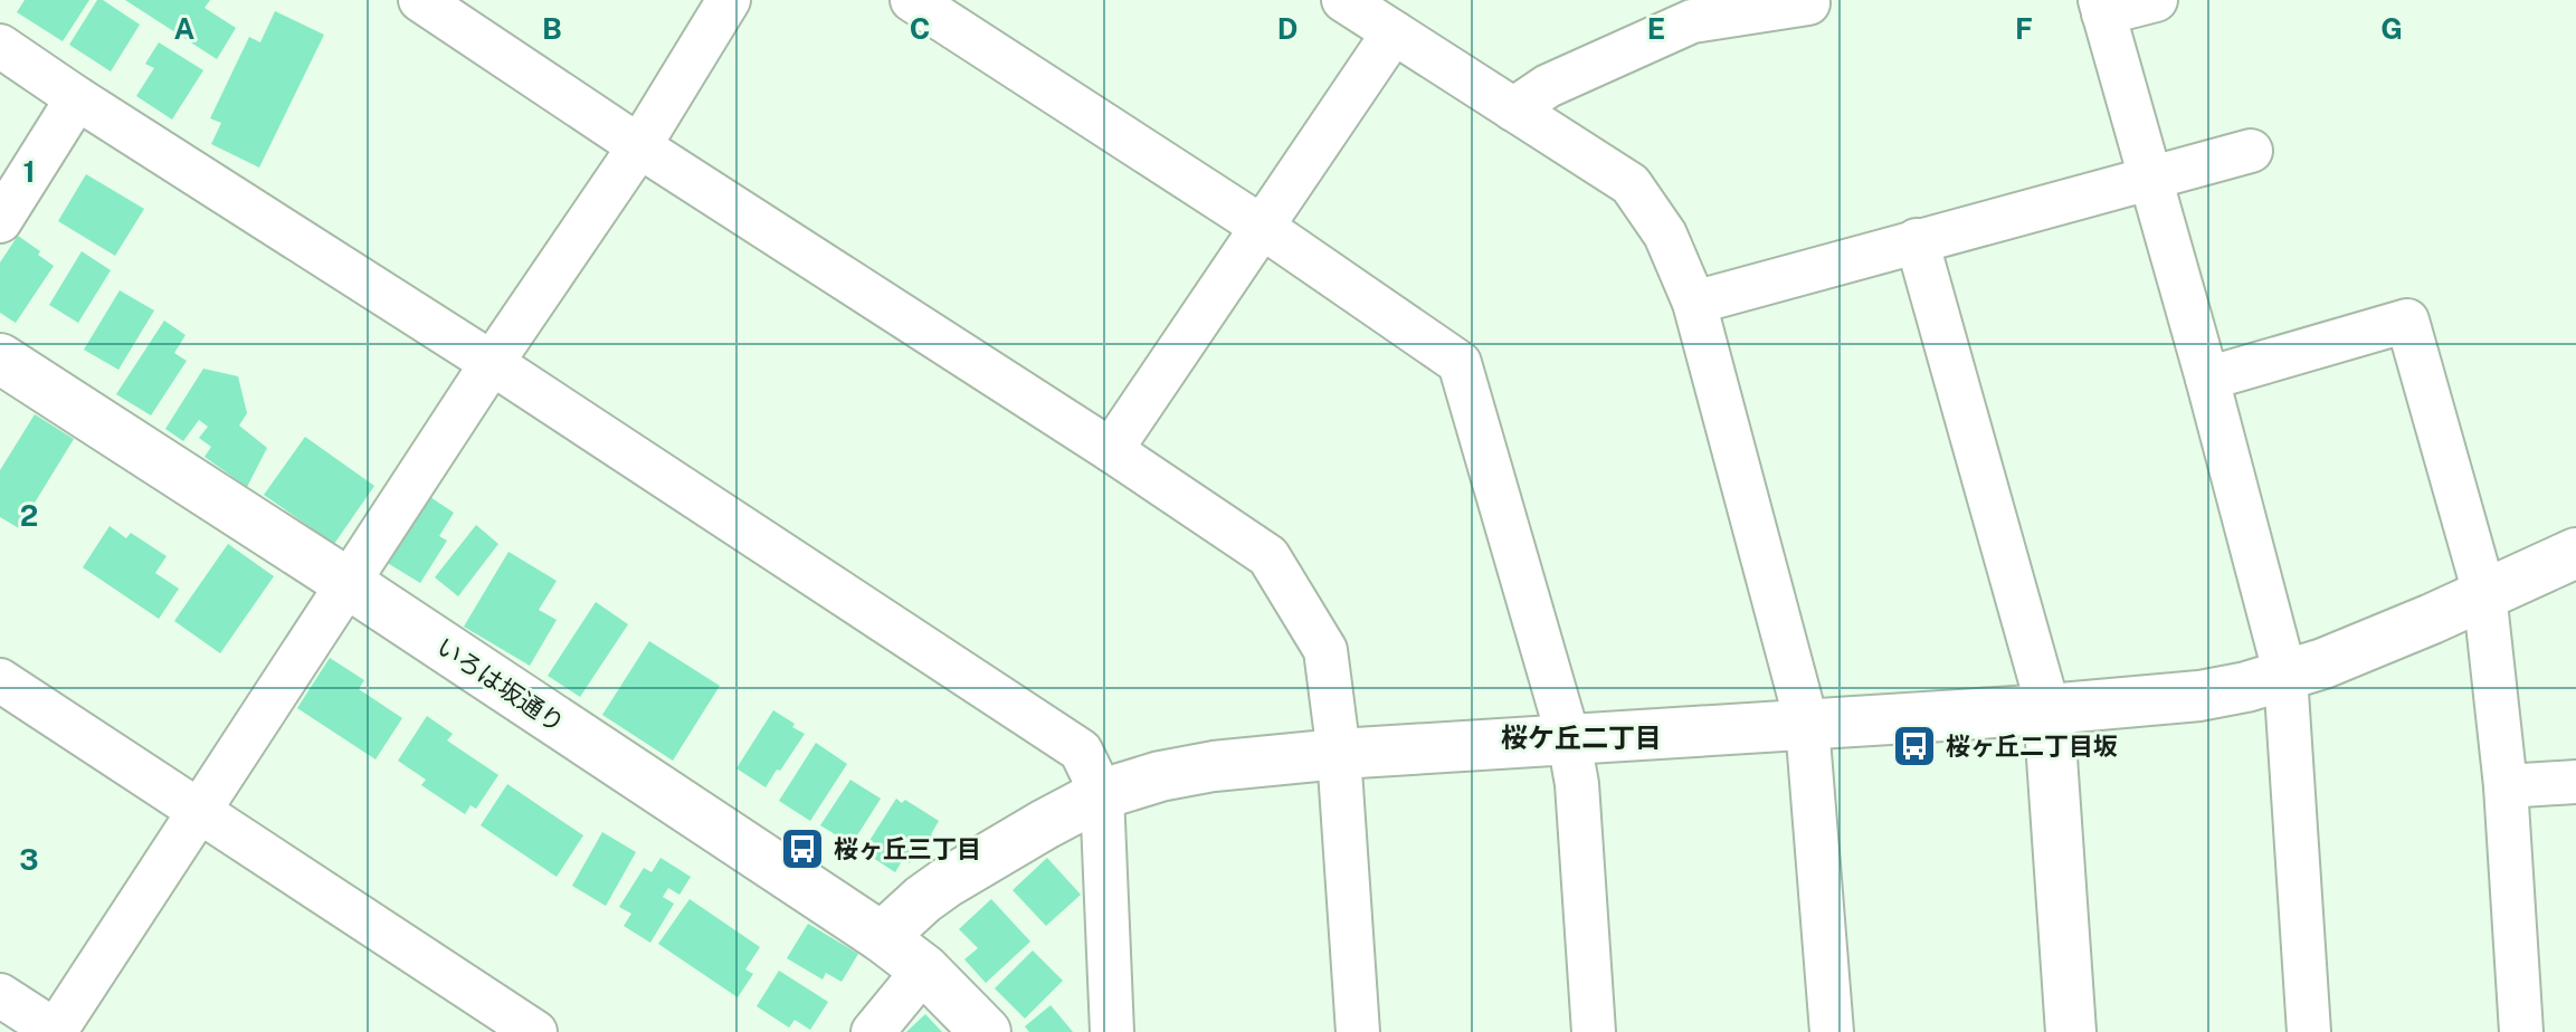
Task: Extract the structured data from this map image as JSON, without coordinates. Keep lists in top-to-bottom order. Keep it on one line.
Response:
{"streets":{"street":["いろは坂通り"]},"districts":["桜ケ丘二丁目"],"places":{"bus stop":["桜ヶ丘二丁目坂","桜ヶ丘三丁目"]},"grid":{"columns":["A","B","C","D","E","F","G"],"rows":["1","2","3"]}}
